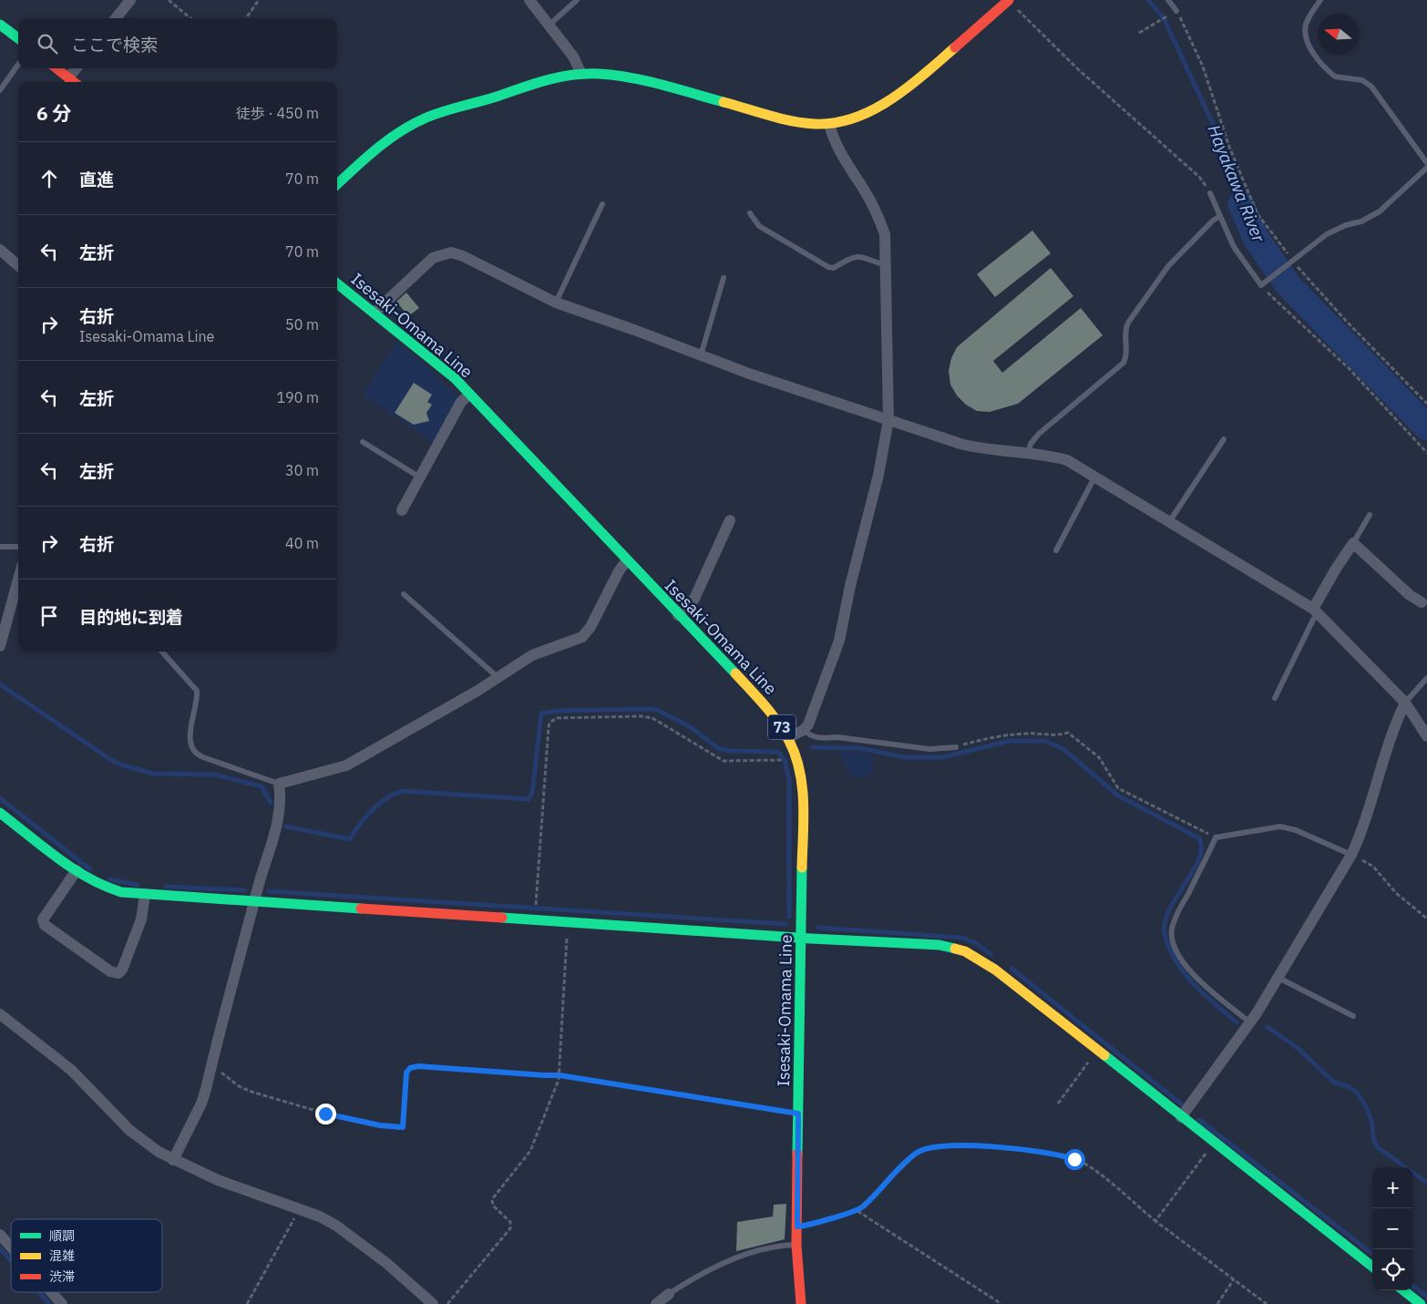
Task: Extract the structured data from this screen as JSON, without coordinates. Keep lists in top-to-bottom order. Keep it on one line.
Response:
{"streets":{"street":["Isesaki-Omama Line","73"]},"water":["Hayakawa River"],"legend":["順調","混雑","渋滞"],"north":"left","page":{"search":"ここで検索","heading":["6 分","徒歩 · 450 m"],"list":[["直進","70 m"],["左折","70 m"],["右折","Isesaki-Omama Line","50 m"],["左折","190 m"],["左折","30 m"],["右折","40 m"],"目的地に到着"],"map_buttons":["+","−"]}}
